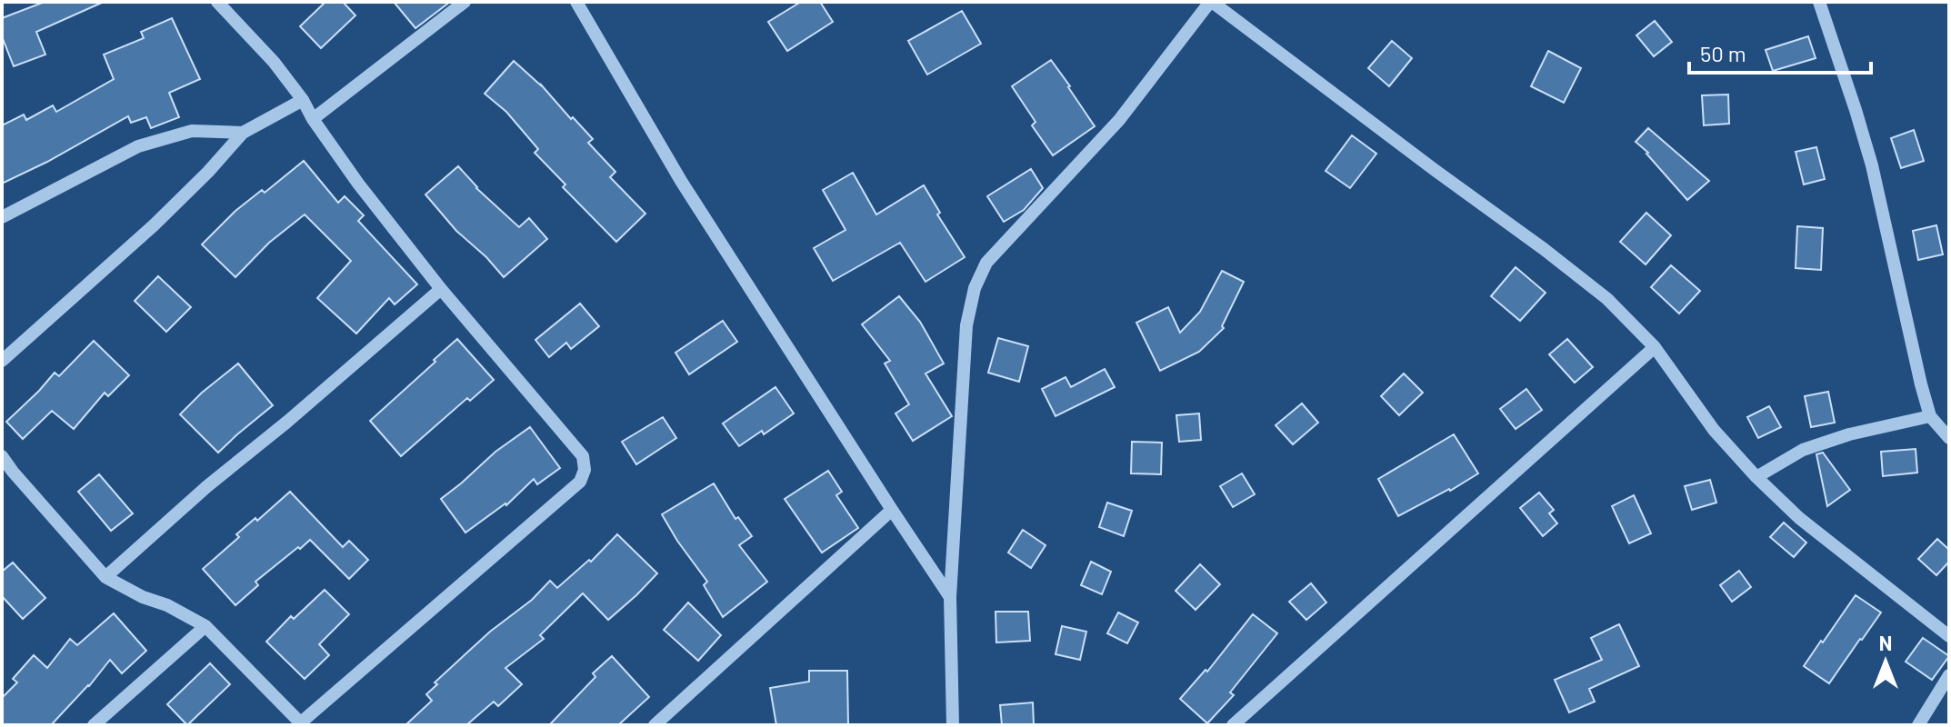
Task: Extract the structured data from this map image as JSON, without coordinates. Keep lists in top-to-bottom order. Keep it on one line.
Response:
{"scale_bar":"50 m","north":"top"}
